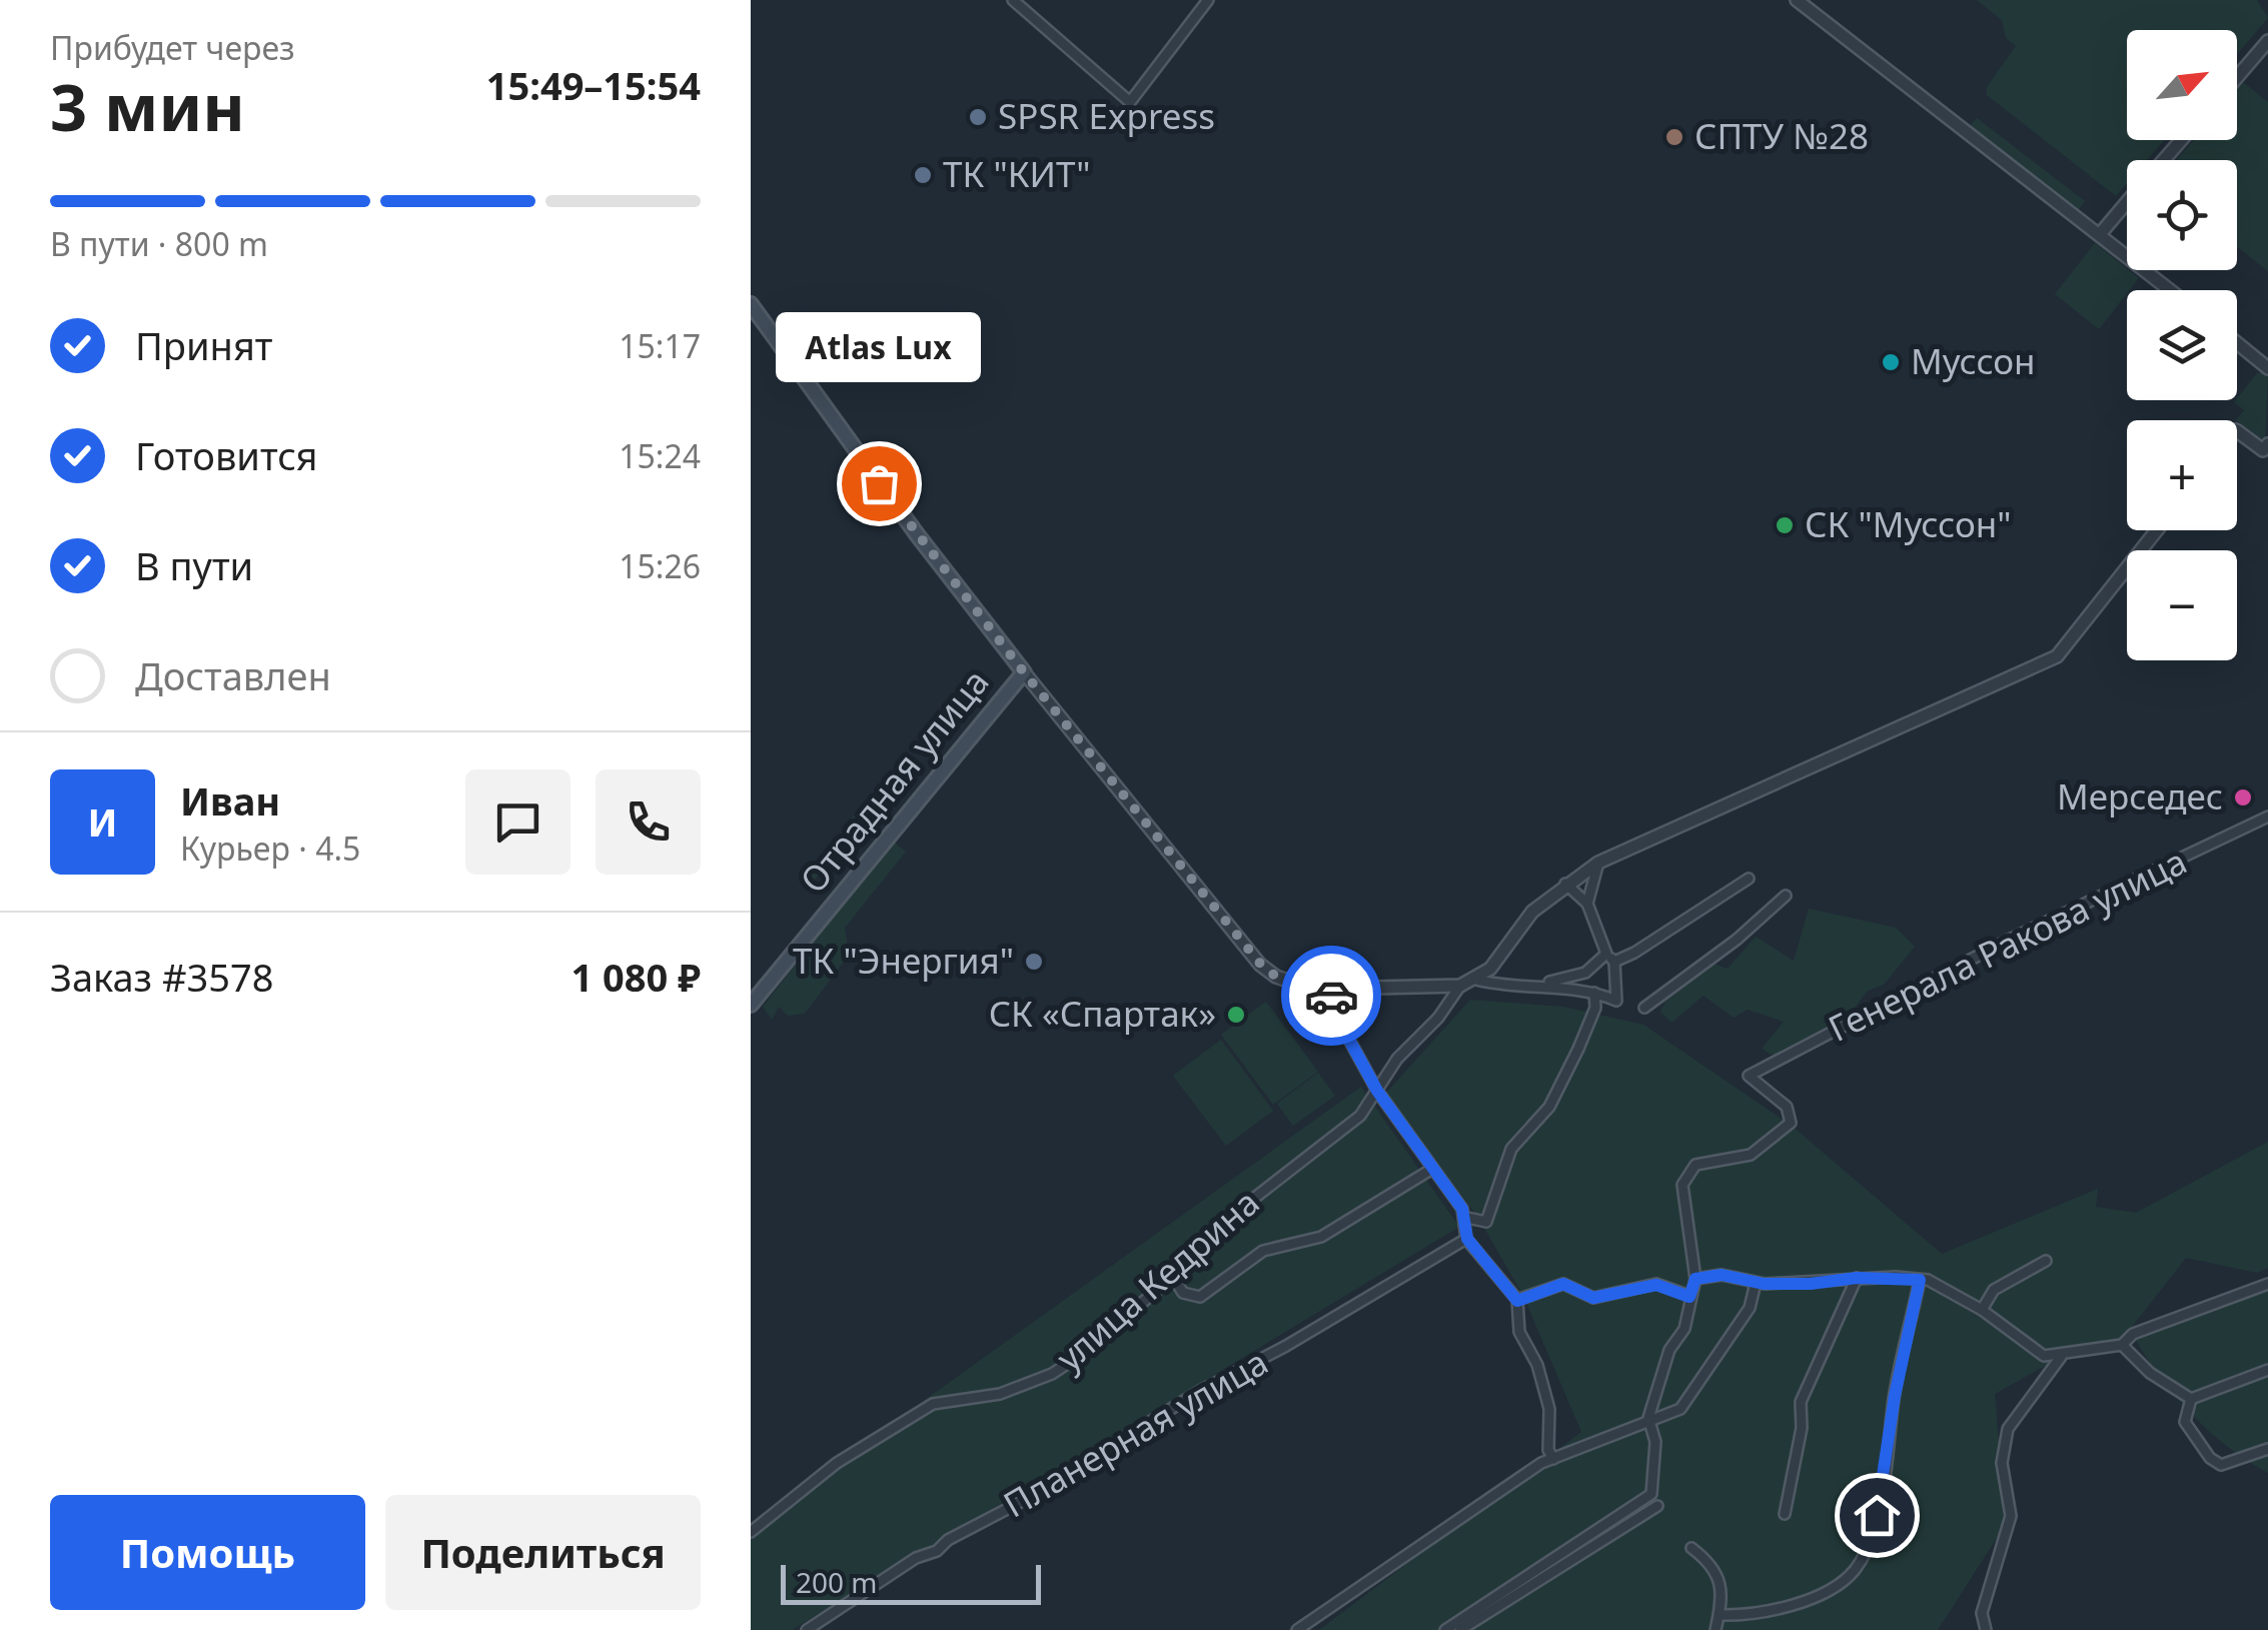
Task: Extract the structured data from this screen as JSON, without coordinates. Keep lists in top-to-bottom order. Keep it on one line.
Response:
{"streets":{"main road":["Отрадная улица"],"street":["Генерала Ракова улица","улица Кедрина","Планерная улица"]},"places":["SPSR Express","СПТУ №28","ТК \"КИТ\"","Муссон","Atlas Lux","СК \"Муссон\"","Мерседес","ТК \"Энергия\"","СК «Спартак»"],"scale_bar":"200 m","north":"top right","page":{"heading":["3 мин","Прибудет через","15:49–15:54"],"panel":["Иван","Курьер · 4.5","Заказ #3578","1 080 ₽"],"map_buttons":["+","−"],"bar":"В пути · 800 m","list":[["Принят","15:17"],["Готовится","15:24"],["В пути","15:26"],"Доставлен"],"bubble":"Atlas Lux","round":"И","buttons":["Помощь","Поделиться"],"scale":"200 m"}}
